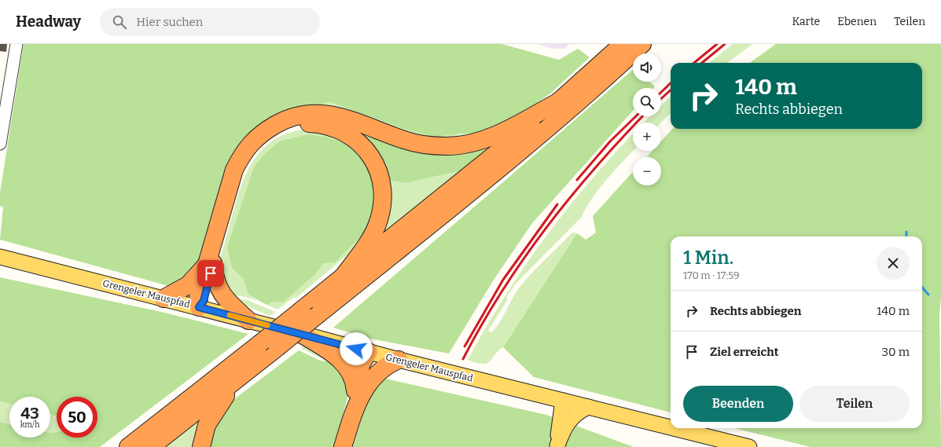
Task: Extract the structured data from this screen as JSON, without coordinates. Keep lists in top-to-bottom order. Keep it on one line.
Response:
{"streets":{"main road":["Grengeler Mauspfad"]},"page":{"header":"Headway","search":"Hier suchen","nav":["Karte","Ebenen","Teilen"],"map_buttons":["+","−"],"turn":["140 m","Rechts abbiegen"],"heading":["1 Min.","170 m · 17:59"],"list":[{"name":"Rechts abbiegen","value":"140 m"},{"name":"Ziel erreicht","value":"30 m"}],"buttons":["Beenden","Teilen"],"speed":"43 km/h","limit":"50"}}
